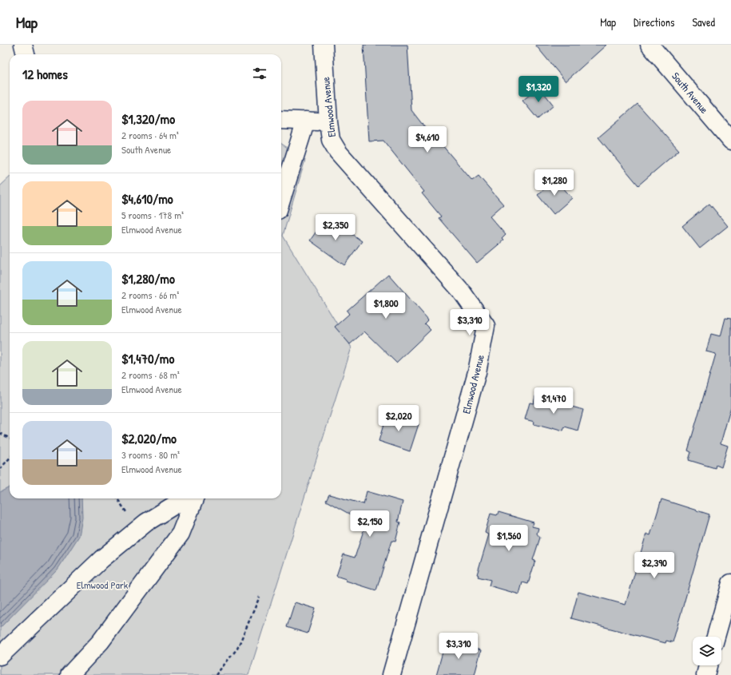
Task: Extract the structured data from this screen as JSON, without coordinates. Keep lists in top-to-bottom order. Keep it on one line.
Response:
{"streets":{"street":["South Avenue","Elmwood Avenue"]},"parks":["Elmwood Park"],"page":{"header":"Map","nav":["Map","Directions","Saved"],"heading":"12 homes","price":["$1,320","$4,610","$1,280","$2,350","$1,800","$3,310","$1,470","$2,020","$2,150","$1,560","$2,390","$3,310"],"list":[{"name":"$1,320/mo","note":"2 rooms · 64 m² · South Avenue"},{"name":"$4,610/mo","note":"5 rooms · 178 m² · Elmwood Avenue"},{"name":"$1,280/mo","note":"2 rooms · 66 m² · Elmwood Avenue"},{"name":"$1,470/mo","note":"2 rooms · 68 m² · Elmwood Avenue"},{"name":"$2,020/mo","note":"3 rooms · 80 m² · Elmwood Avenue"}]}}
